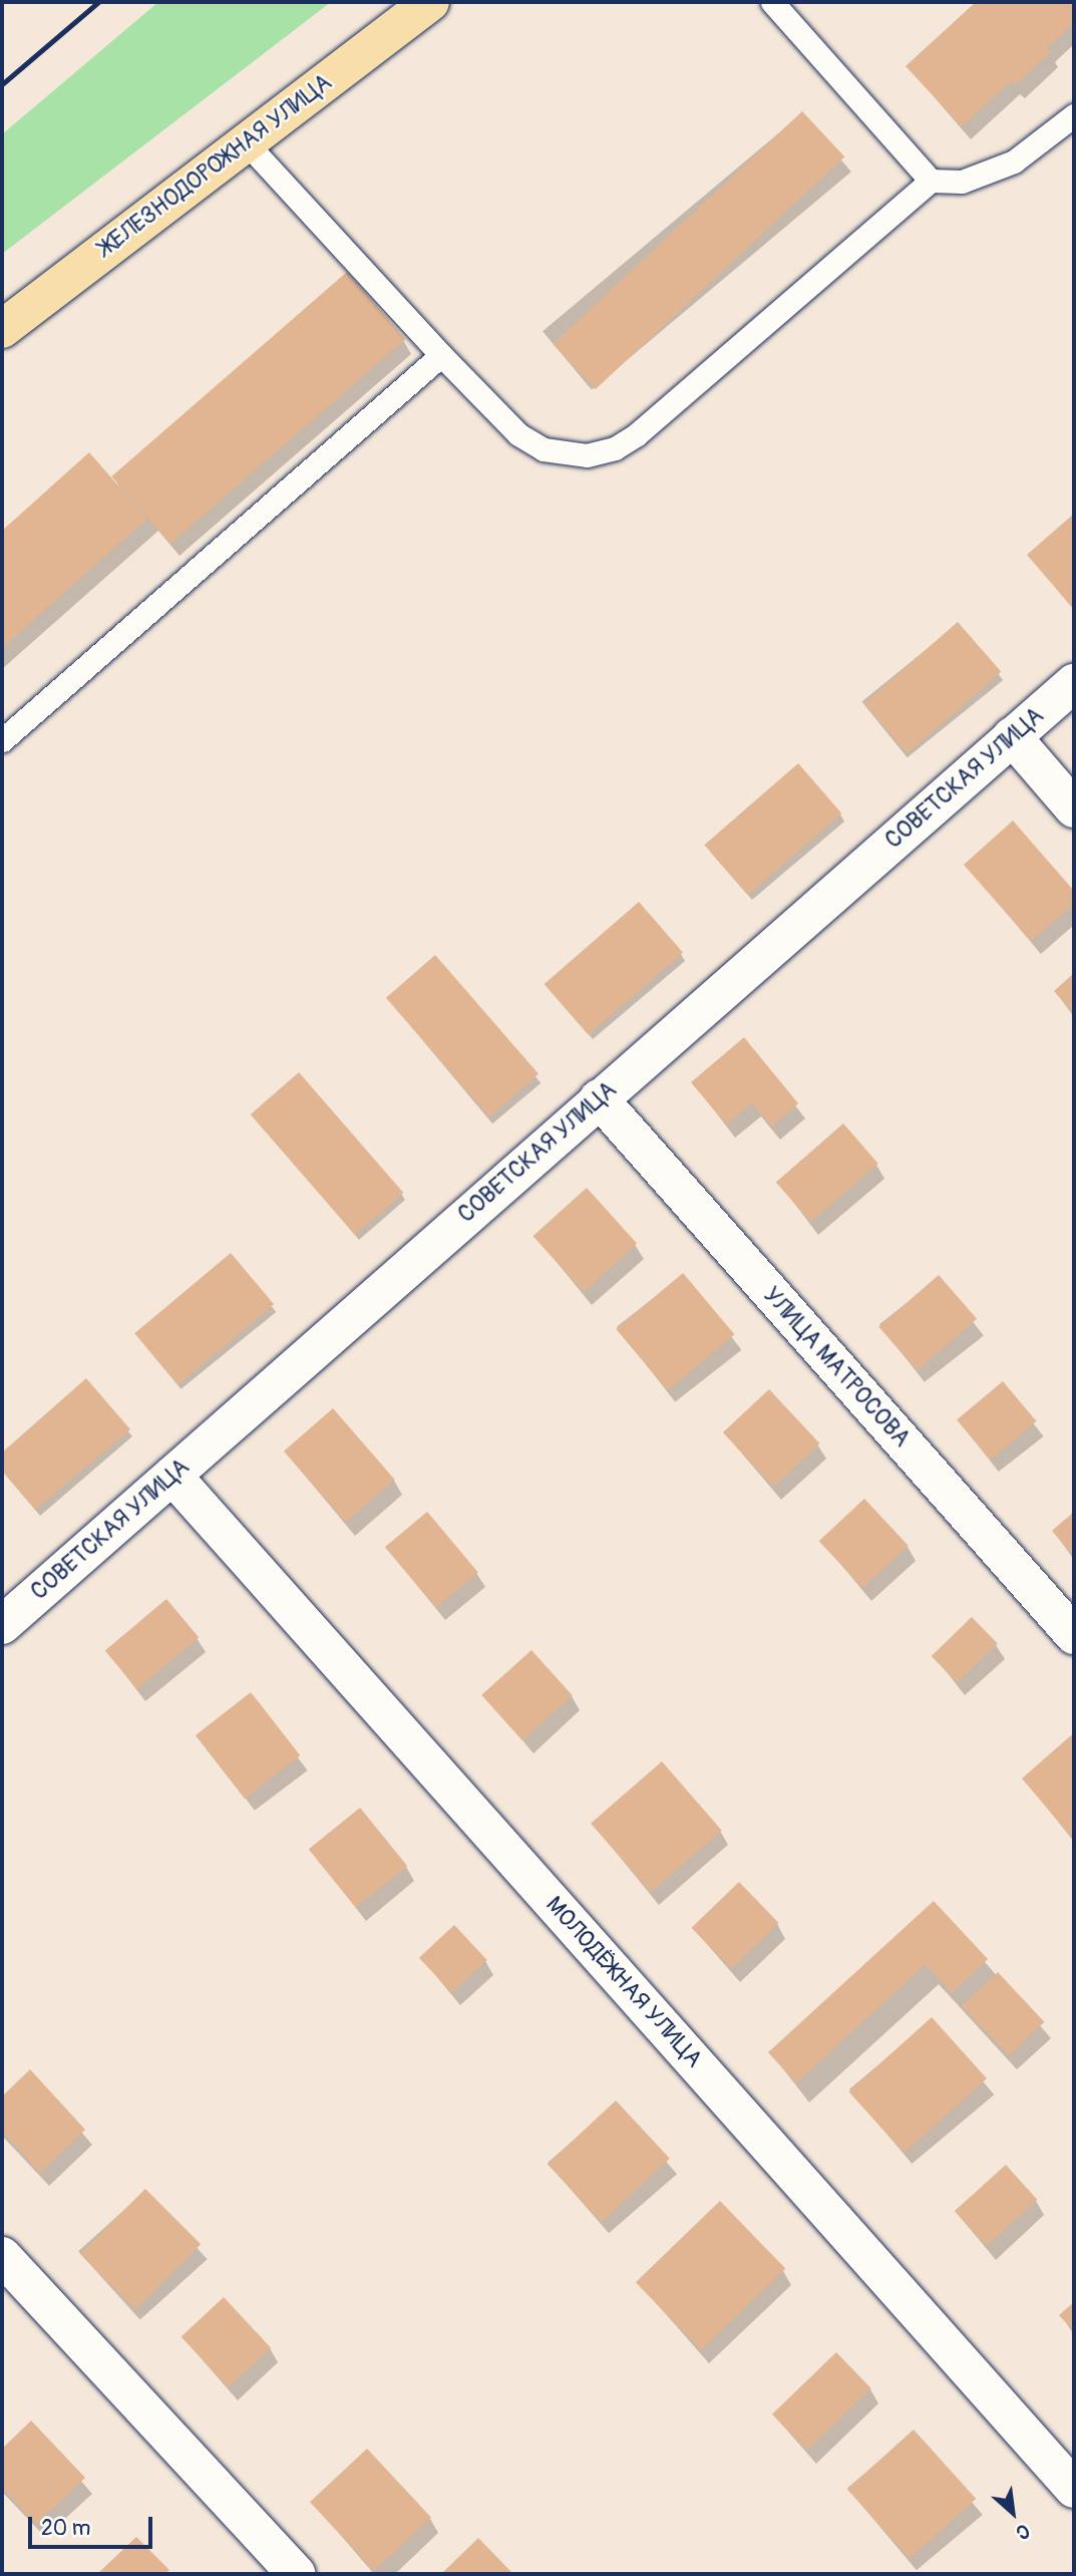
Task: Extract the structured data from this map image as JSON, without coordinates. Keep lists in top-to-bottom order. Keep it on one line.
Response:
{"streets":{"main road":["ЖЕЛЕЗНОДОРОЖНАЯ УЛИЦА"],"street":["СОВЕТСКАЯ УЛИЦА","УЛИЦА МАТРОСОВА","МОЛОДЁЖНАЯ УЛИЦА"]},"crossings":[["СОВЕТСКАЯ УЛИЦА","УЛИЦА МАТРОСОВА"],["СОВЕТСКАЯ УЛИЦА","МОЛОДЁЖНАЯ УЛИЦА"]],"scale_bar":"20 m","north":"bottom right"}
